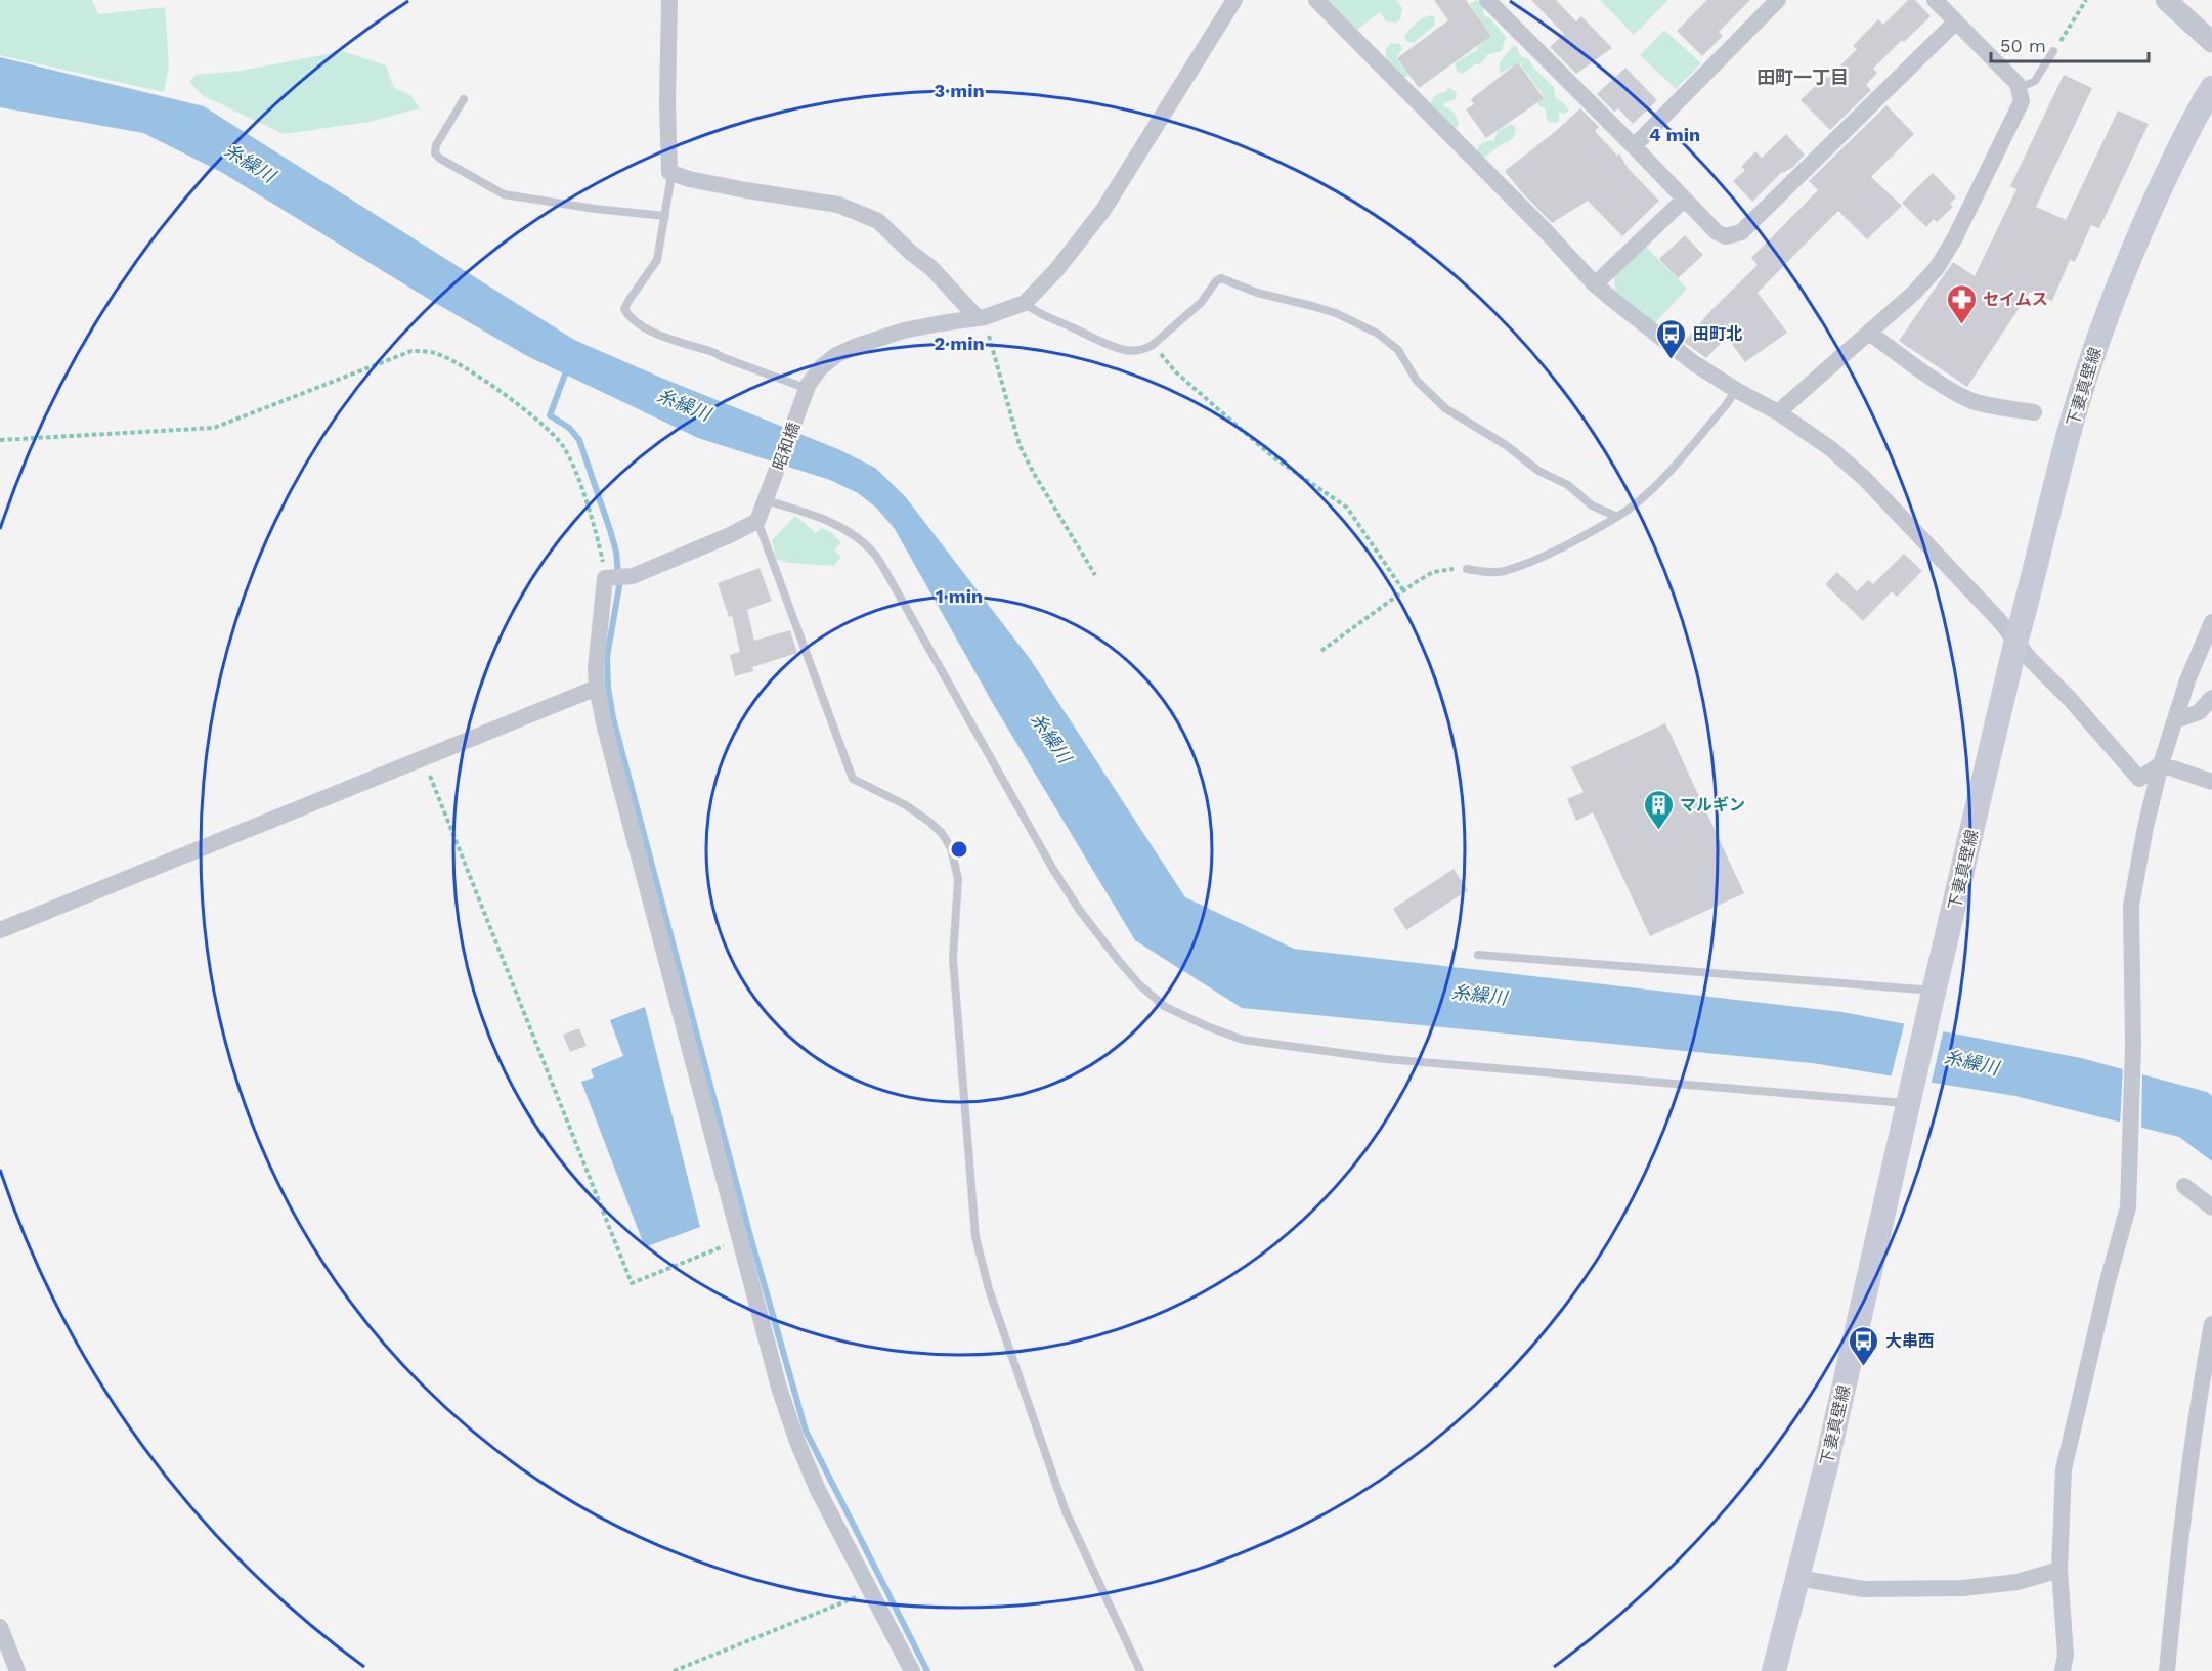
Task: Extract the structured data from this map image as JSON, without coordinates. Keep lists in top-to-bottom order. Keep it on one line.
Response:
{"streets":{"main road":["下妻真壁線"],"street":["昭和橋"]},"districts":["田町一丁目"],"water":["糸繰川"],"places":{"pharmacy":["セイムス"],"bus stop":["田町北","大串西"],"building":["マルギン"]},"scale_bar":"50 m","rings":["3 min","4 min","2 min","1 min"]}
